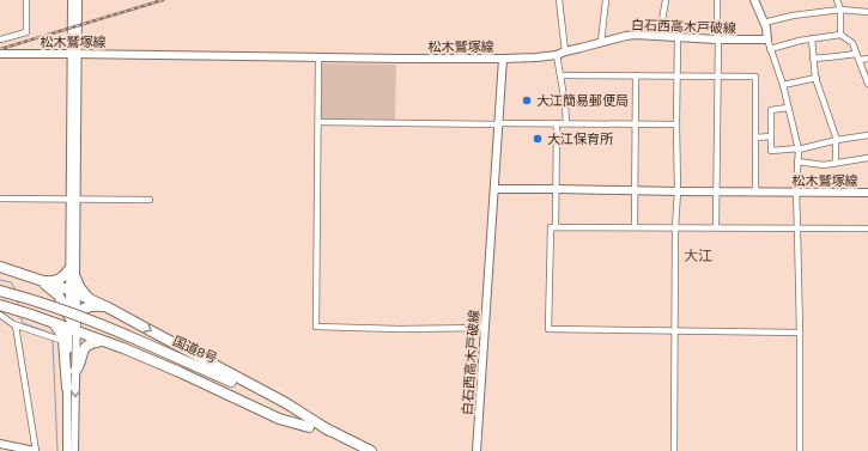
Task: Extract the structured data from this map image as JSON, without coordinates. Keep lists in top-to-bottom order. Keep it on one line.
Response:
{"streets":{"highway":["国道8号"],"main road":["白石西高木戸破線","松木鷲塚線"]},"crossings":[["白石西高木戸破線","松木鷲塚線"]],"districts":["大江"],"places":["大江簡易郵便局","大江保育所"]}
